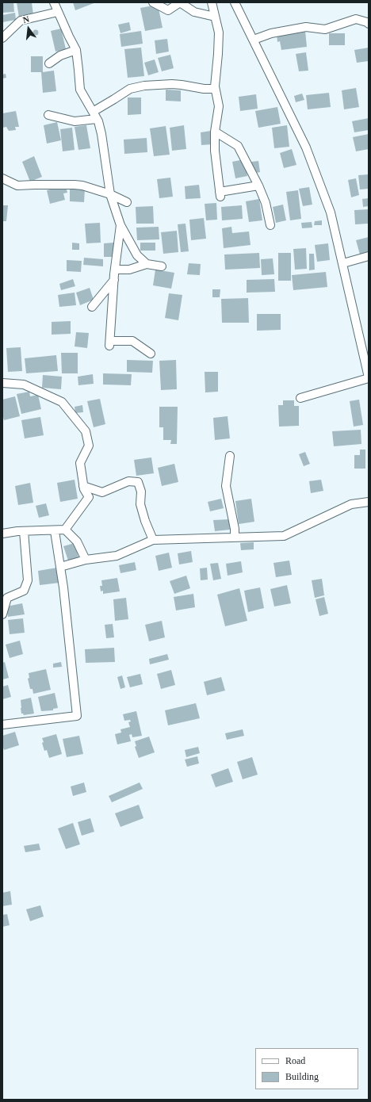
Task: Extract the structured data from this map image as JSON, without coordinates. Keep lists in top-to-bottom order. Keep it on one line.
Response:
{"legend":["Road","Building"],"north":"top"}
